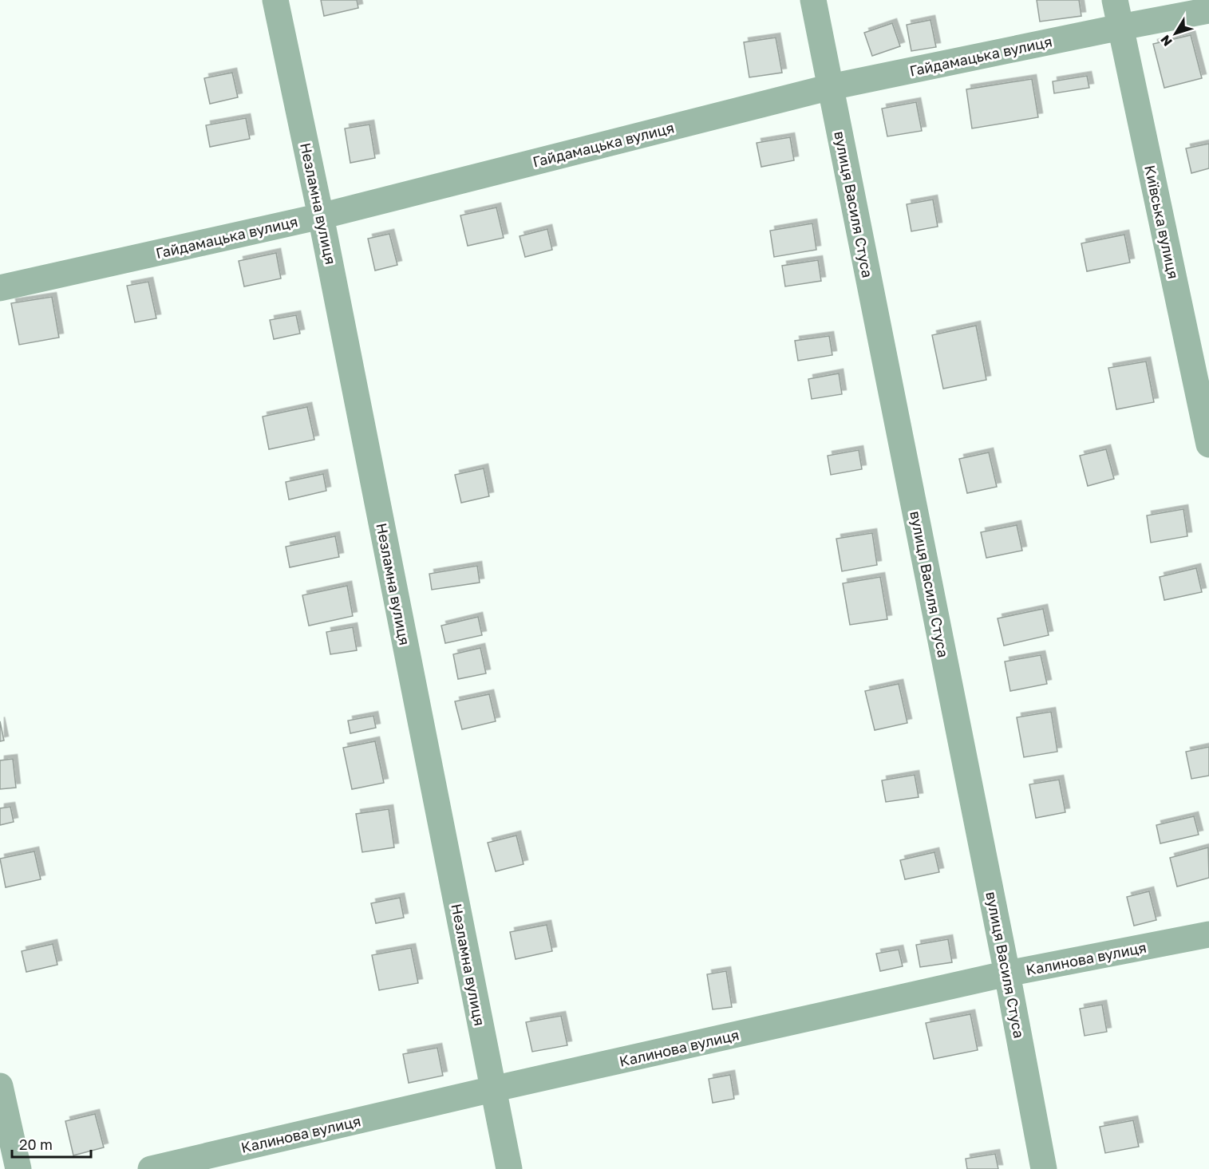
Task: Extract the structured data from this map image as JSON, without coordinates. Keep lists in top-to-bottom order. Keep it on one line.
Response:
{"streets":{"street":["Гайдамацька вулиця","Незламна вулиця","вулиця Василя Стуса","Київська вулиця","Калинова вулиця"]},"crossings":[["Гайдамацька вулиця","Незламна вулиця"],["Гайдамацька вулиця","вулиця Василя Стуса"],["Гайдамацька вулиця","Київська вулиця"],["Незламна вулиця","Калинова вулиця"],["вулиця Василя Стуса","Калинова вулиця"]],"scale_bar":"20 m","north":"bottom left"}
